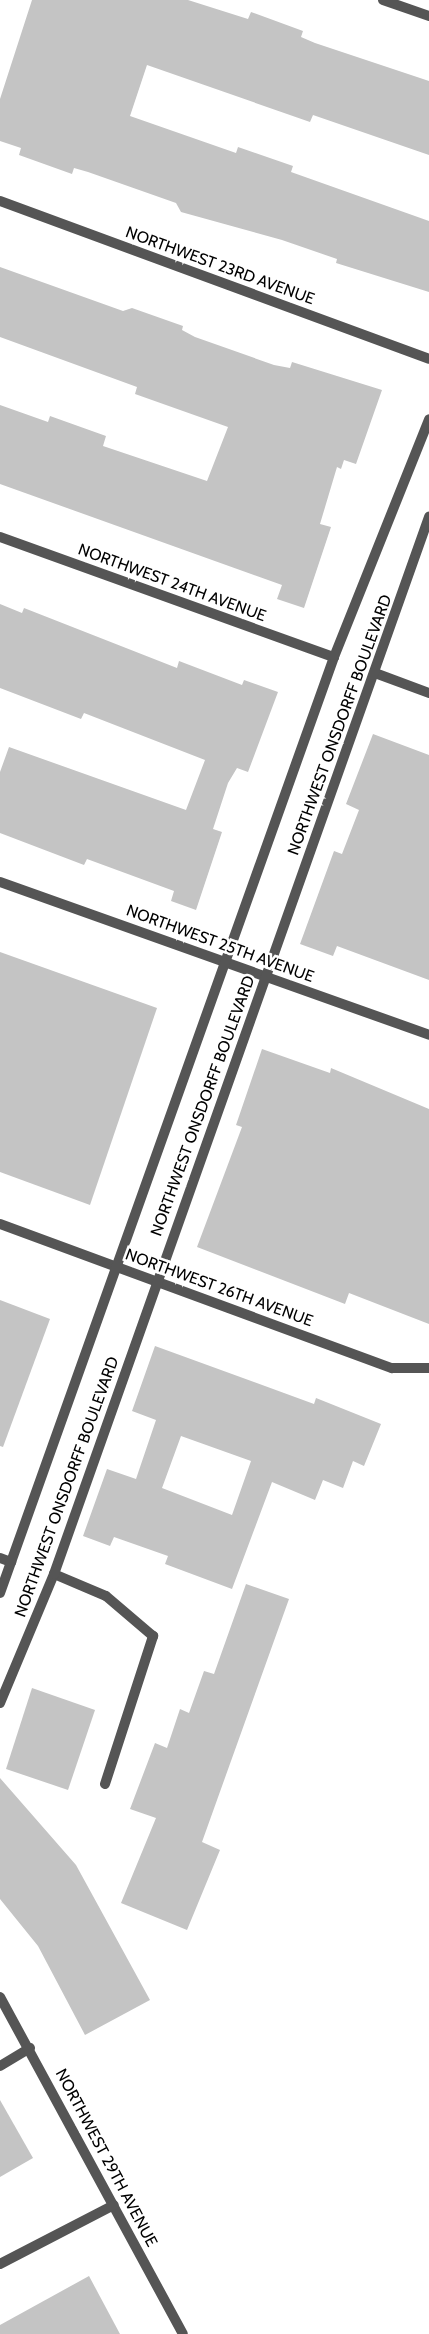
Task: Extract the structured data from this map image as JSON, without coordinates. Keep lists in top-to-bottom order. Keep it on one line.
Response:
{"streets":{"street":["NORTHWEST 23RD AVENUE","NORTHWEST 24TH AVENUE","NORTHWEST ONSDORFF BOULEVARD","NORTHWEST 25TH AVENUE","NORTHWEST 26TH AVENUE","NORTHWEST 29TH AVENUE"]},"crossings":[["NORTHWEST 24TH AVENUE","NORTHWEST ONSDORFF BOULEVARD"],["NORTHWEST ONSDORFF BOULEVARD","NORTHWEST 25TH AVENUE"],["NORTHWEST ONSDORFF BOULEVARD","NORTHWEST 26TH AVENUE"]]}
